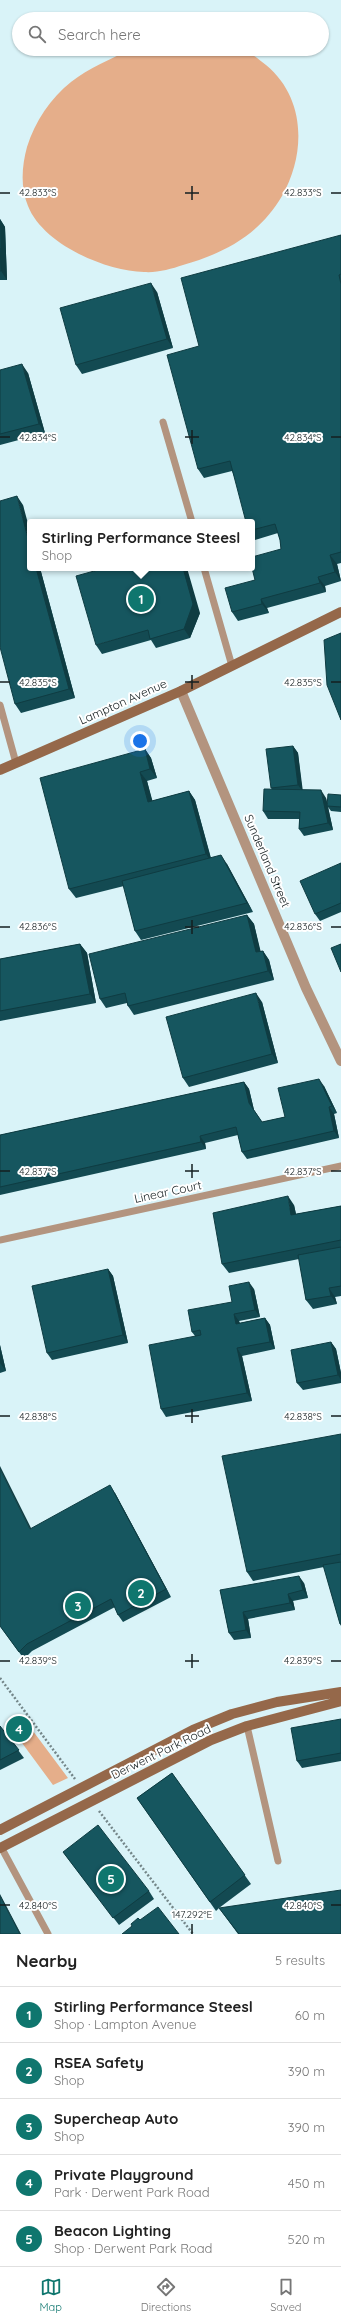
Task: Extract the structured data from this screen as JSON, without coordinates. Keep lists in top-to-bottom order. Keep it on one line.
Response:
{"streets":{"street":["Lampton Avenue","Sunderland Street","Derwent Park Road"],"lane":["Linear Court"]},"crossings":[["Lampton Avenue","Sunderland Street"]],"page":{"search":"Search here","popup":["Stirling Performance Steesl","Shop"],"pins":["1","2","3","4","5"],"heading":["Nearby","5 results"],"list":[{"mark":"1","name":"Stirling Performance Steesl","note":"Shop · Lampton Avenue","value":"60 m"},{"mark":"2","name":"RSEA Safety","note":"Shop","value":"390 m"},{"mark":"3","name":"Supercheap Auto","note":"Shop","value":"390 m"},{"mark":"4","name":"Private Playground","note":"Park · Derwent Park Road","value":"450 m"},{"mark":"5","name":"Beacon Lighting","note":"Shop · Derwent Park Road","value":"520 m"}],"nav":["Map","Directions","Saved"]},"coordinates":["42.833°S","42.834°S","42.835°S","42.836°S","42.837°S","42.838°S","42.839°S","42.840°S","147.292°E"]}
